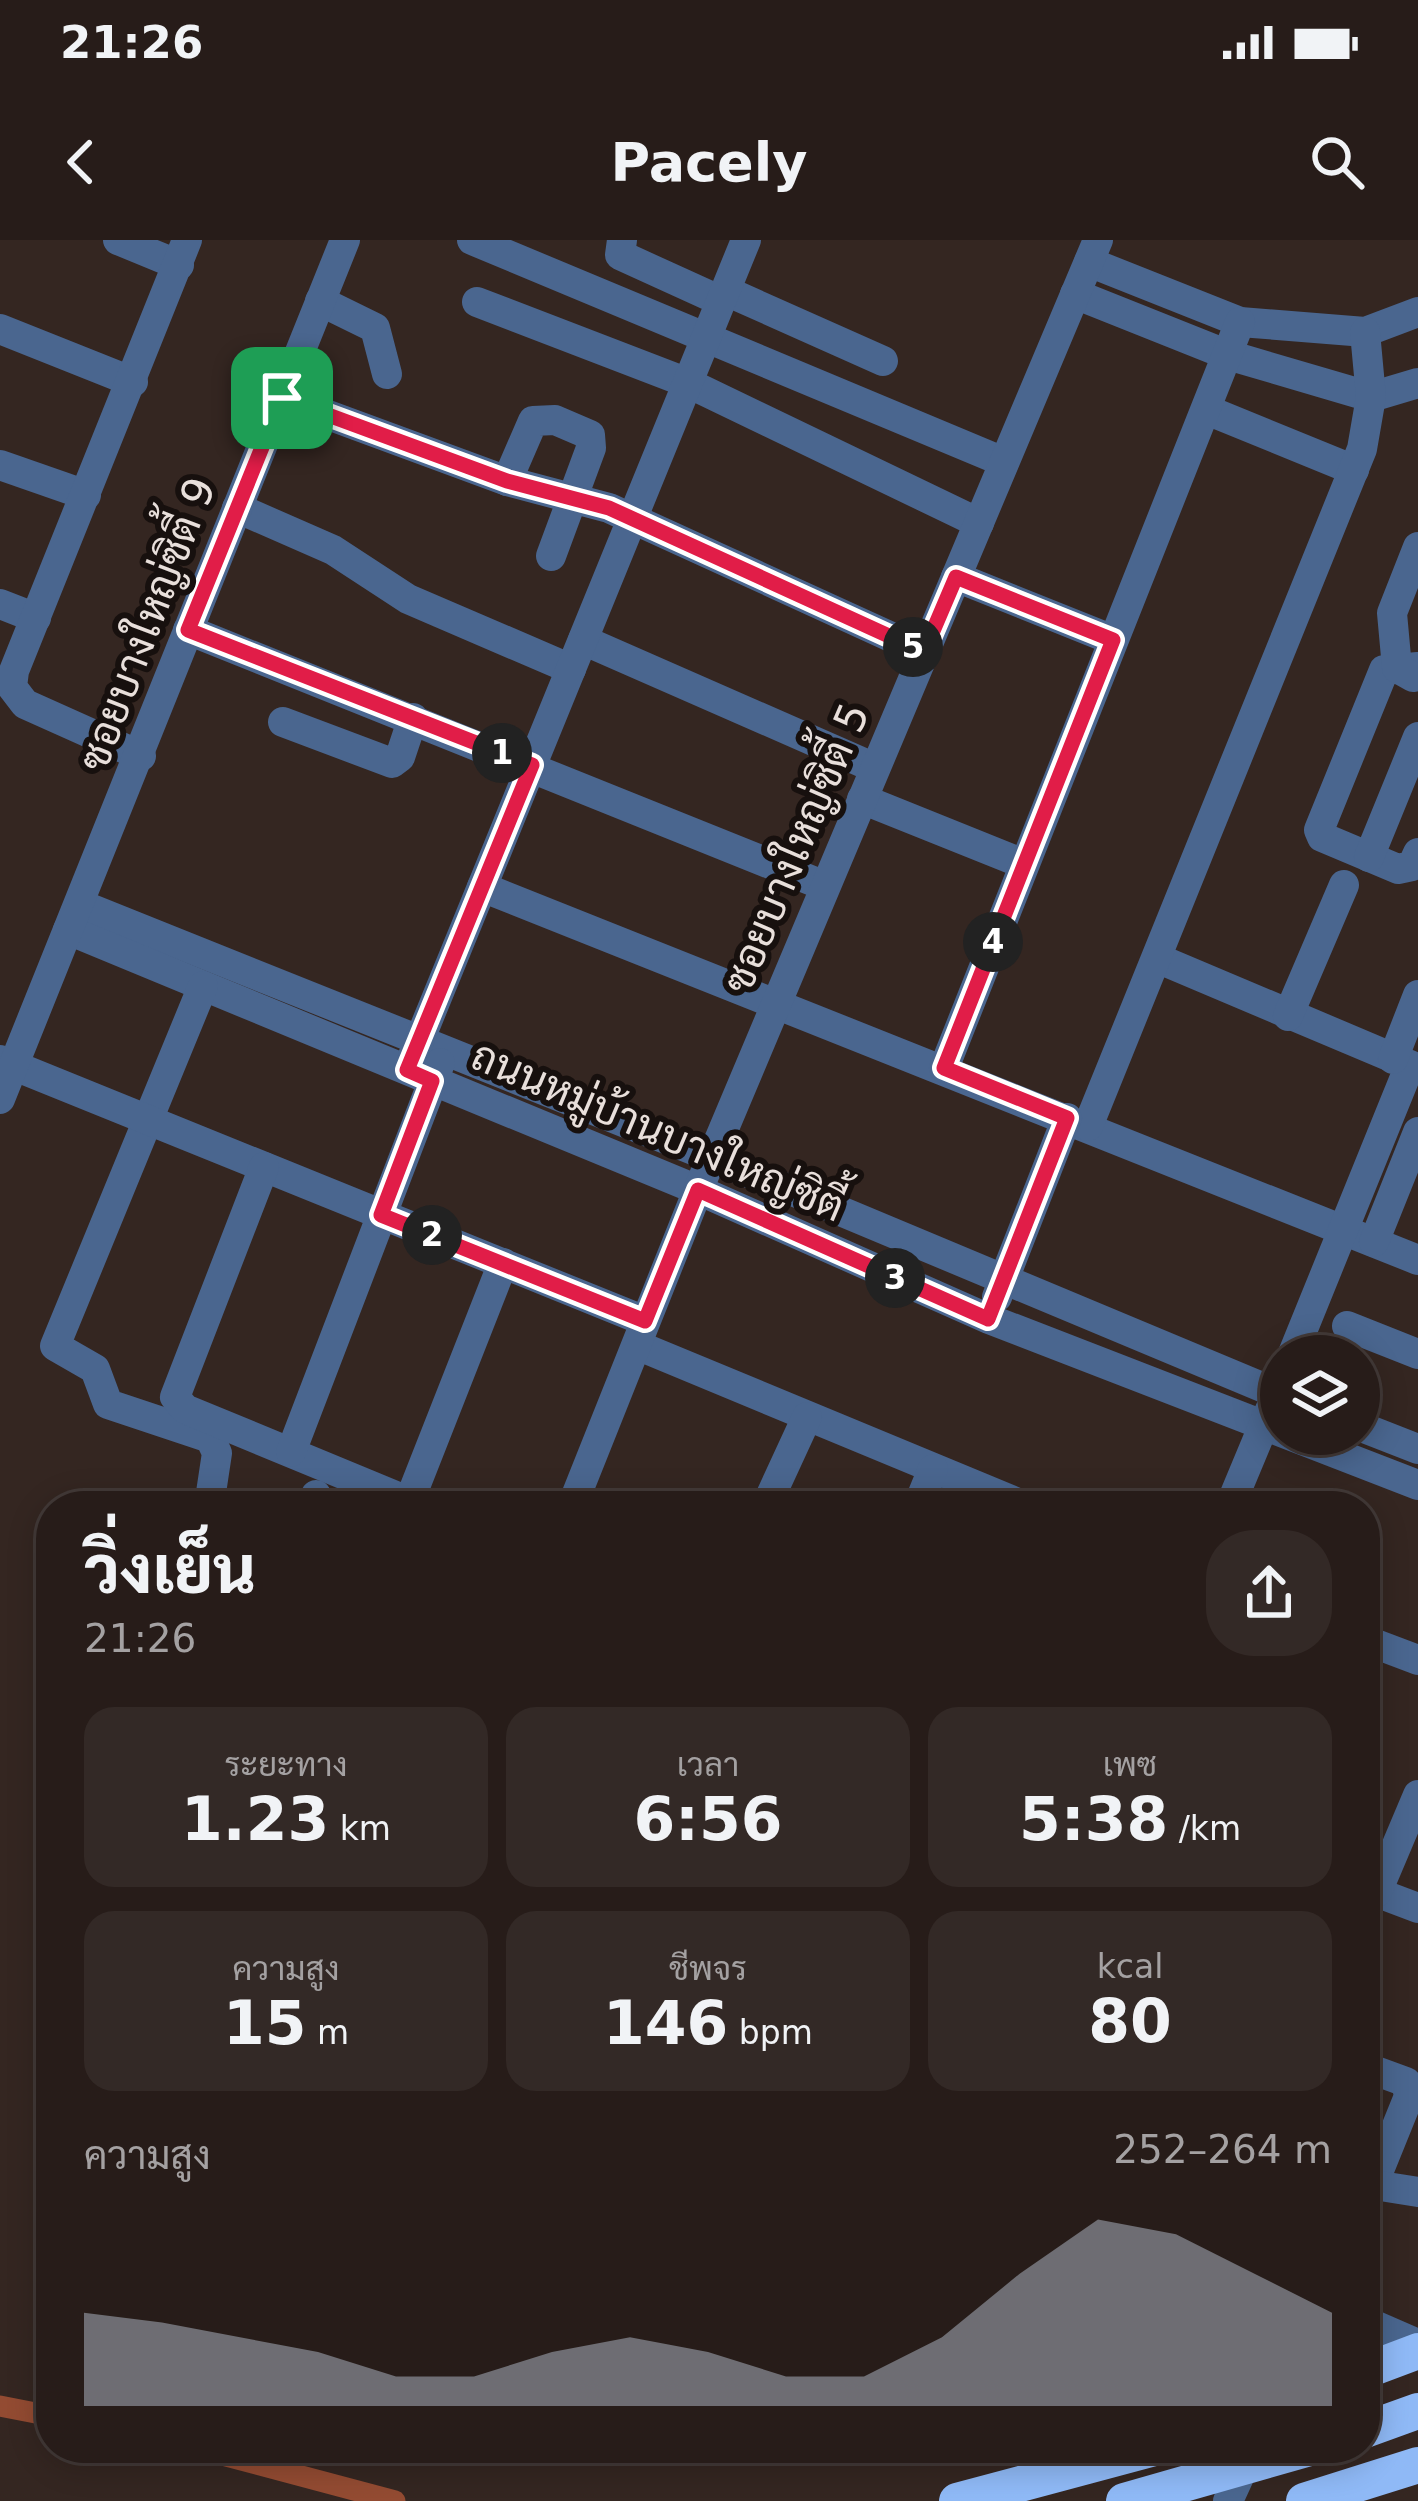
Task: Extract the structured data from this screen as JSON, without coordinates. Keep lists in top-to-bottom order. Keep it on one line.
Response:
{"streets":{"street":["ซอยบางใหญ่ซิตี้ 9","ซอยบางใหญ่ซิตี้ 5","ถนนหมู่บ้านบางใหญ่ซิตี้"]},"crossings":[["ซอยบางใหญ่ซิตี้ 9","ถนนหมู่บ้านบางใหญ่ซิตี้"],["ซอยบางใหญ่ซิตี้ 5","ถนนหมู่บ้านบางใหญ่ซิตี้"]],"page":{"status":"21:26","header":"Pacely","pins":["5","1","4","2","3"],"heading":["วิ่งเย็น","21:26"],"stats":[["ระยะทาง","1.23 km"],["เวลา","6:56"],["เพซ","5:38 /km"],["ความสูง","15 m"],["ชีพจร","146 bpm"],["kcal","80"]],"chart":["ความสูง","252–264 m"]}}
